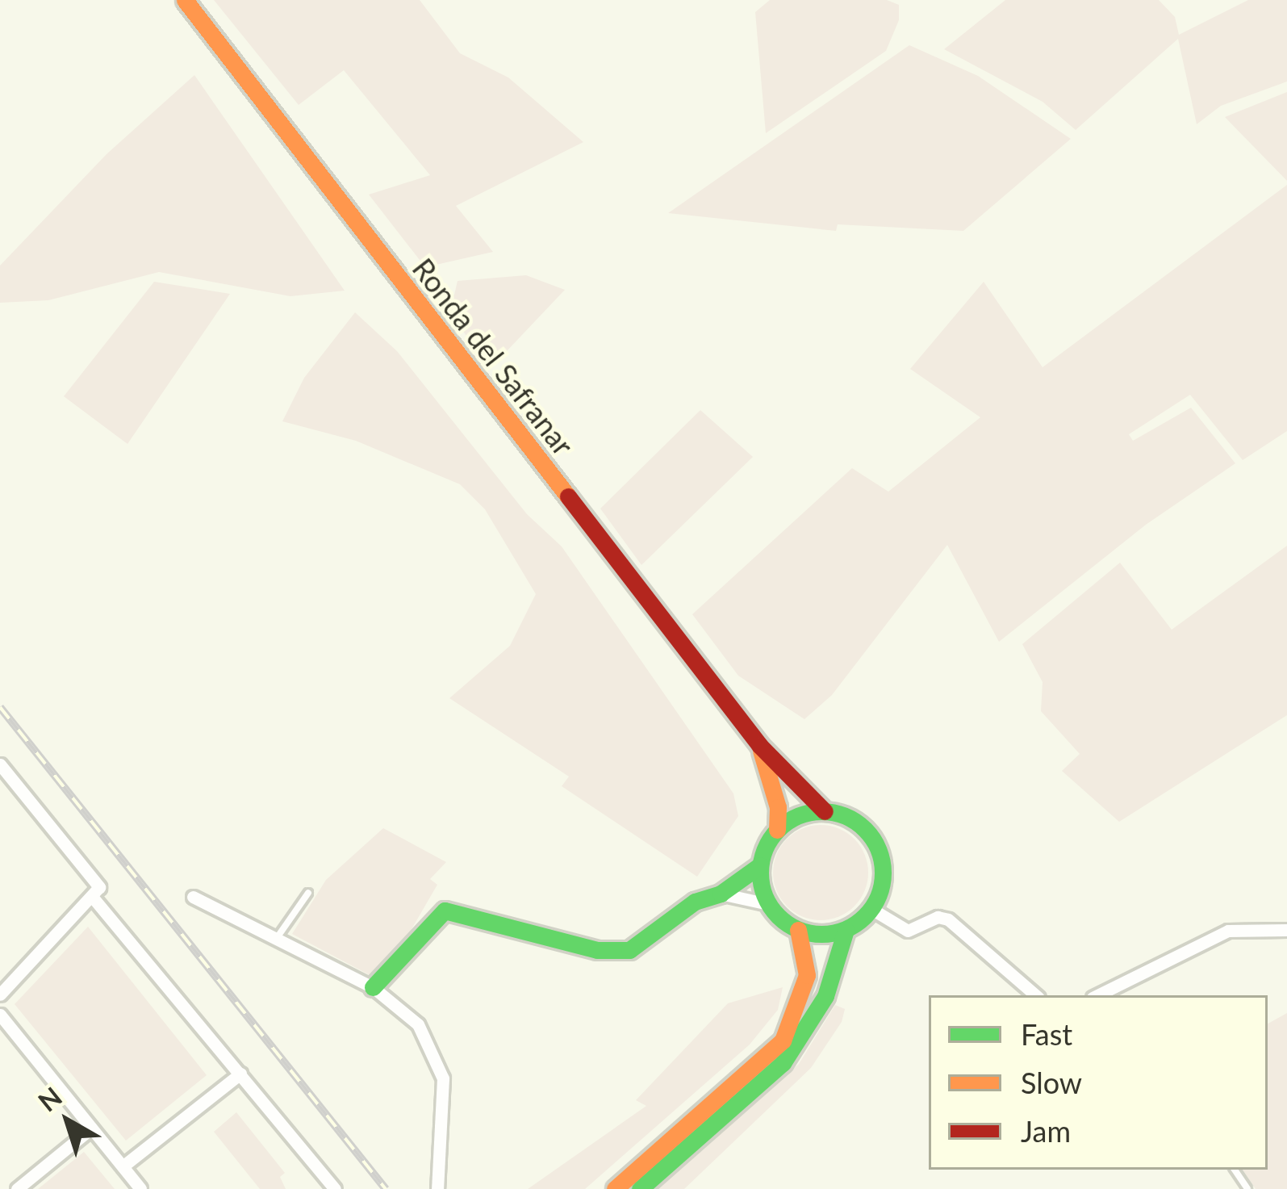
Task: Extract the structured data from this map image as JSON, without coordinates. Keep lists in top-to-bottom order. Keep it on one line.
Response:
{"streets":{"street":["Ronda del Safranar"]},"legend":["Fast","Slow","Jam"],"north":"top left"}
